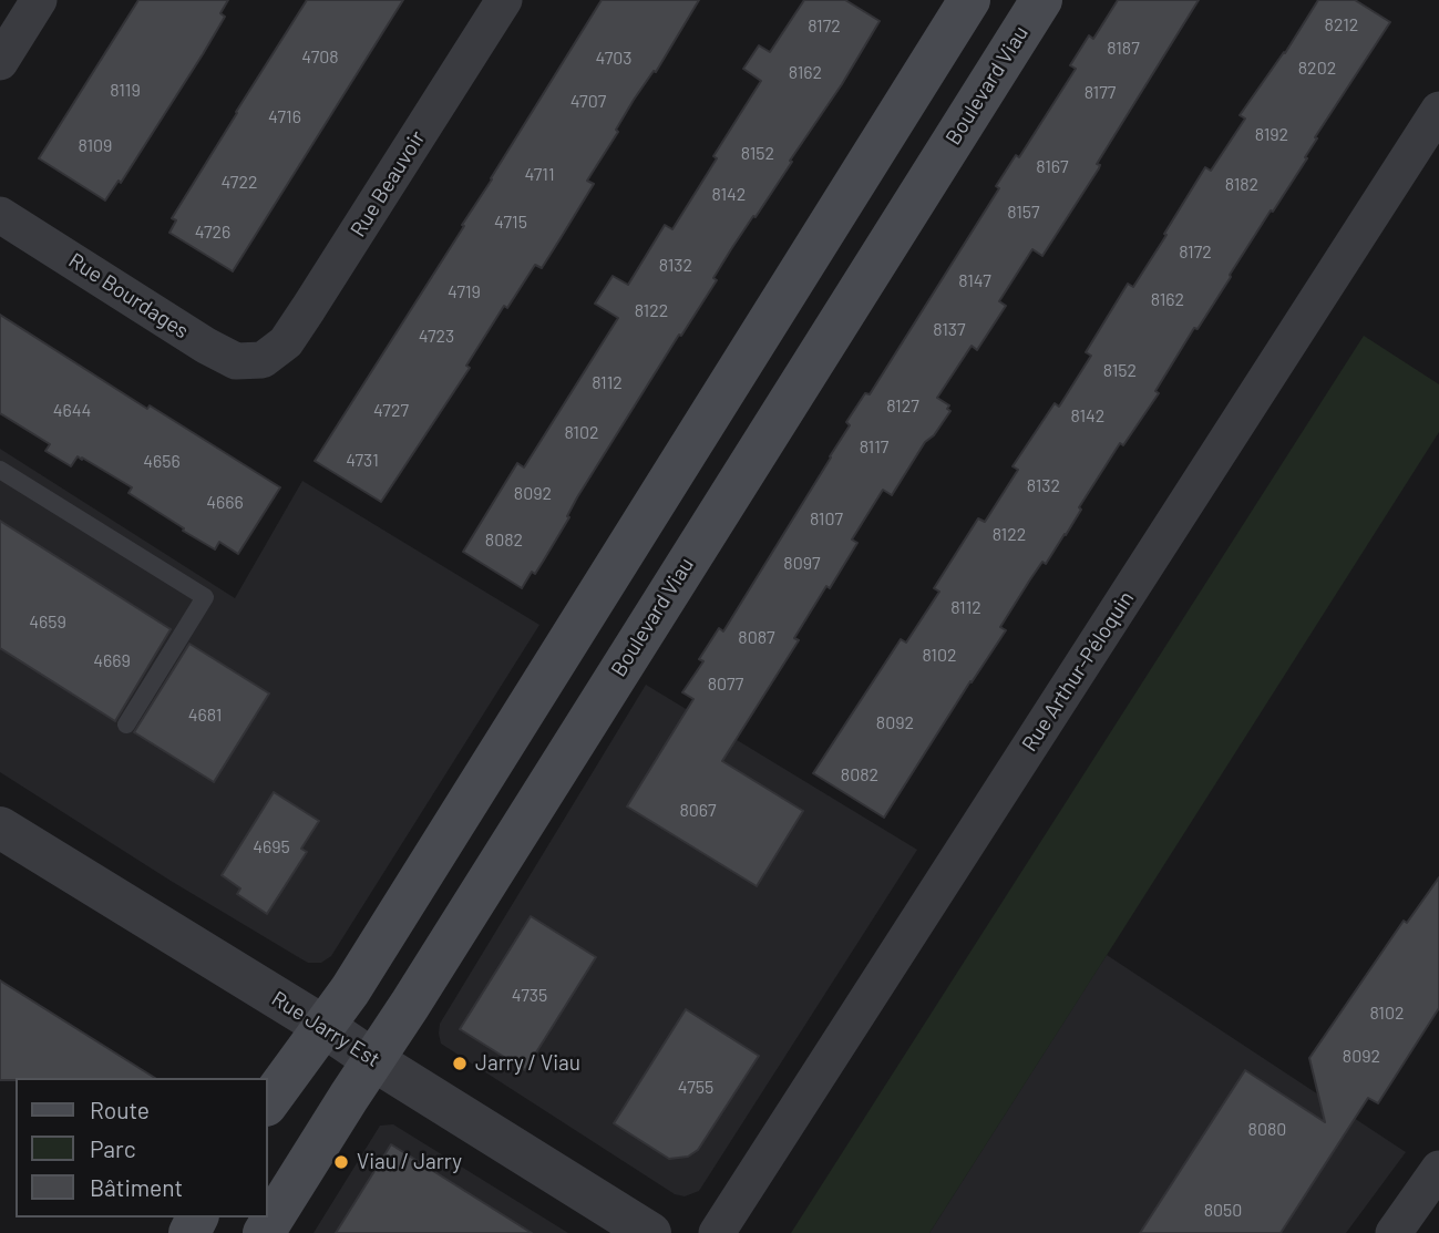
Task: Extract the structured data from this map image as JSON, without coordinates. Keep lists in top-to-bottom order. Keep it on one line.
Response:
{"streets":{"main road":["Boulevard Viau"],"street":["Rue Beauvoir","Rue Bourdages","Rue Arthur-Péloquin","Rue Jarry Est"]},"crossings":[["Boulevard Viau","Rue Jarry Est"],["Rue Beauvoir","Rue Bourdages"]],"places":["Jarry / Viau","Viau / Jarry"],"house_numbers":["8212","8172","8187","4708","4703","8202","8162","8119","8177","4707","4716","8192","8109","8152","8167","4711","4722","8182","8142","8157","4715","4726","8172","8132","8147","4719","8162","8122","8137","4723","8152","8112","8127","4644","4727","8142","8102","8117","4731","4656","8132","8092","4666","8107","8122","8082","8097","8112","4659","8087","8102","4669","8077","4681","8092","8082","8067","4695","4735","8102","8092","4755","8080","8050"],"legend":["Route","Parc","Bâtiment"]}
